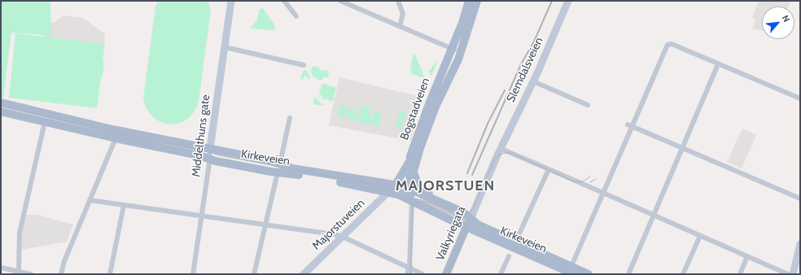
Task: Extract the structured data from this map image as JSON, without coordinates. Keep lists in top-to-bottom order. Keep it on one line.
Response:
{"streets":{"main road":["Bogstadveien","Kirkeveien","Majorstuveien","Valkyriegata"],"street":["Slemdalsveien","Middelthuns gate"]},"crossings":[["Slemdalsveien","Valkyriegata"],["Bogstadveien","Kirkeveien"],["Bogstadveien","Majorstuveien"],["Middelthuns gate","Kirkeveien"],["Kirkeveien","Majorstuveien"],["Kirkeveien","Valkyriegata"]],"districts":["MAJORSTUEN"],"north":"top right"}
